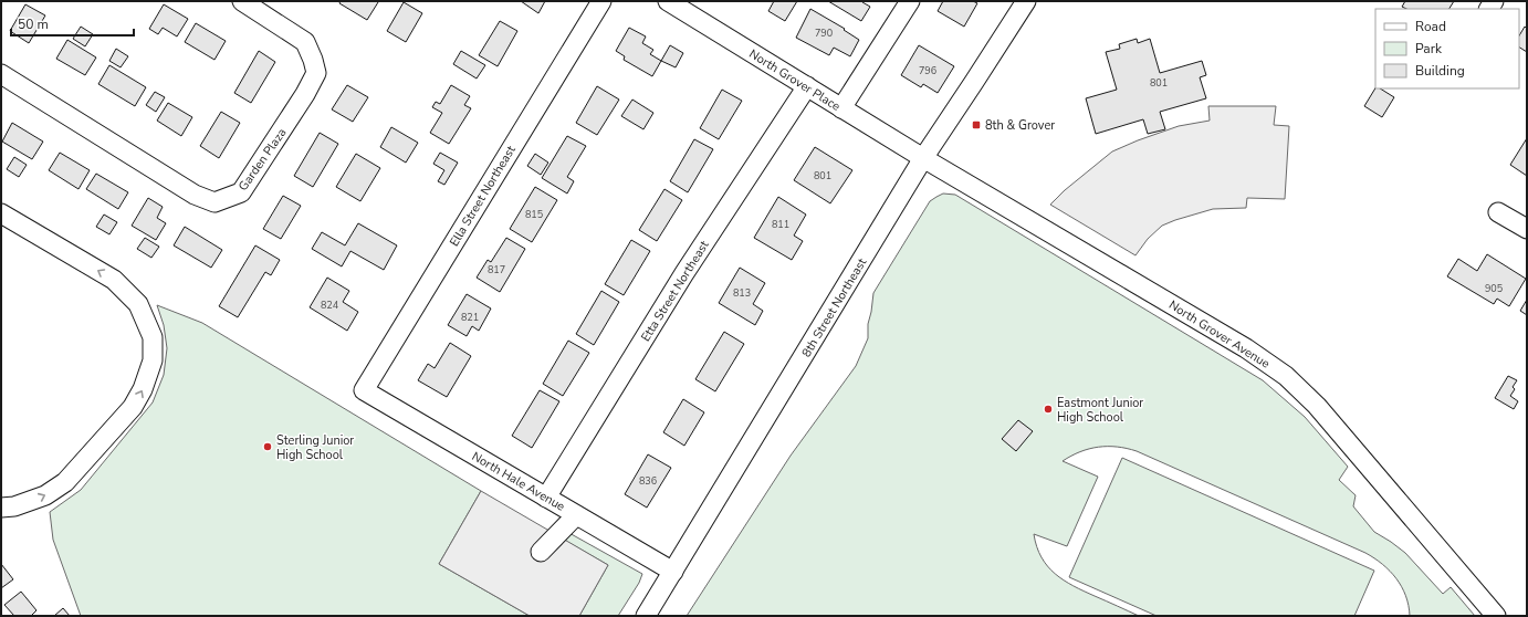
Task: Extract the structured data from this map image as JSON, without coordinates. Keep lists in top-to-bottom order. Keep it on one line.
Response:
{"streets":{"street":["North Grover Place","Garden Plaza","Ella Street Northeast","Etta Street Northeast","8th Street Northeast","North Grover Avenue","North Hale Avenue"]},"crossings":[["North Grover Place","Etta Street Northeast"],["North Grover Place","8th Street Northeast"],["North Grover Place","North Grover Avenue"],["Ella Street Northeast","North Hale Avenue"],["Etta Street Northeast","North Hale Avenue"],["8th Street Northeast","North Grover Avenue"],["8th Street Northeast","North Hale Avenue"]],"places":{"transit":["8th & Grover"],"other":["Eastmont Junior High School","Sterling Junior High School"]},"house_numbers":["790","796","801","801","815","811","817","905","813","824","821","836"],"legend":["Road","Park","Building"],"scale_bar":"50 m"}
